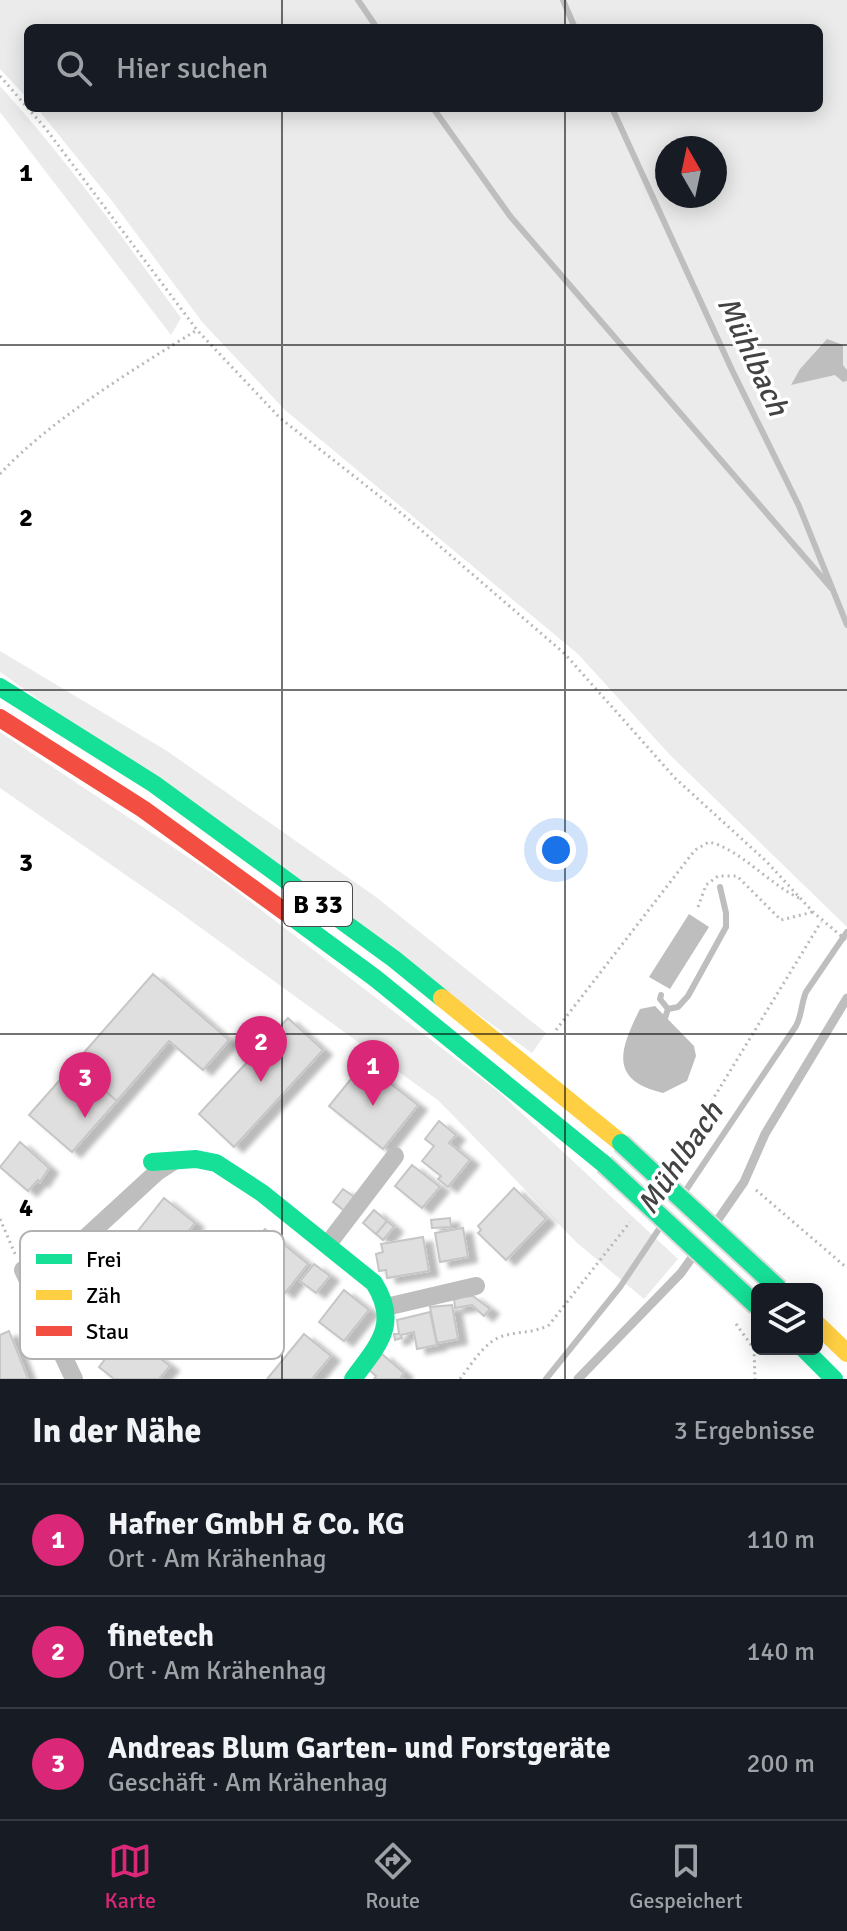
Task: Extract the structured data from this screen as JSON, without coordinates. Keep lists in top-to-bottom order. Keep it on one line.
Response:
{"streets":{"main road":["B 33"]},"water":["Mühlbach"],"legend":["Frei","Zäh","Stau"],"north":"top","page":{"search":"Hier suchen","pins":["2","1","3"],"heading":["In der Nähe","3 Ergebnisse"],"list":[{"mark":"1","name":"Hafner GmbH & Co. KG","note":"Ort · Am Krähenhag","value":"110 m"},{"mark":"2","name":"finetech","note":"Ort · Am Krähenhag","value":"140 m"},{"mark":"3","name":"Andreas Blum Garten- und Forstgeräte","note":"Geschäft · Am Krähenhag","value":"200 m"}],"nav":["Karte","Route","Gespeichert"]},"grid":{"rows":["1","2","3","4"]}}
